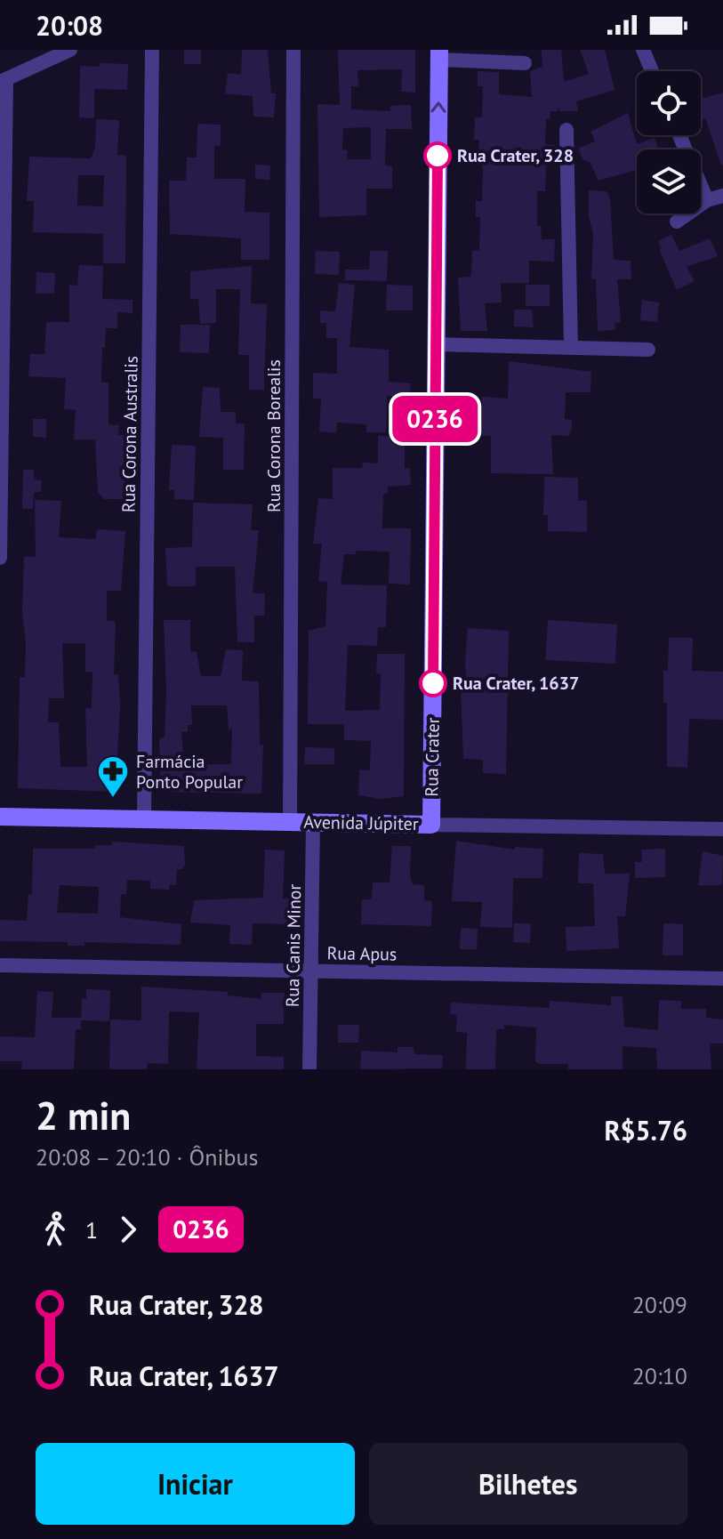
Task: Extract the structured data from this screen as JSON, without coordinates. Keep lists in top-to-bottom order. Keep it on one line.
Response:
{"streets":{"street":["Rua Corona Australis","Rua Corona Borealis","Rua Crater","Avenida Júpiter","Rua Canis Minor","Rua Apus"]},"crossings":[["Rua Corona Australis","Avenida Júpiter"],["Rua Corona Borealis","Avenida Júpiter"],["Rua Crater","Avenida Júpiter"],["Avenida Júpiter","Rua Canis Minor"],["Rua Canis Minor","Rua Apus"]],"places":{"other":["Rua Crater, 328","Rua Crater, 1637"],"pharmacy":["Farmácia Ponto Popular"]},"lines":["bus line 0236"],"page":{"status":"20:08","on_map":"0236","heading":["2 min","20:08 – 20:10 · Ônibus","R$5.76"],"legs":["1","0236"],"list":[{"name":"Rua Crater, 328","value":"20:09"},{"name":"Rua Crater, 1637","value":"20:10"}],"buttons":["Iniciar","Bilhetes"]}}
